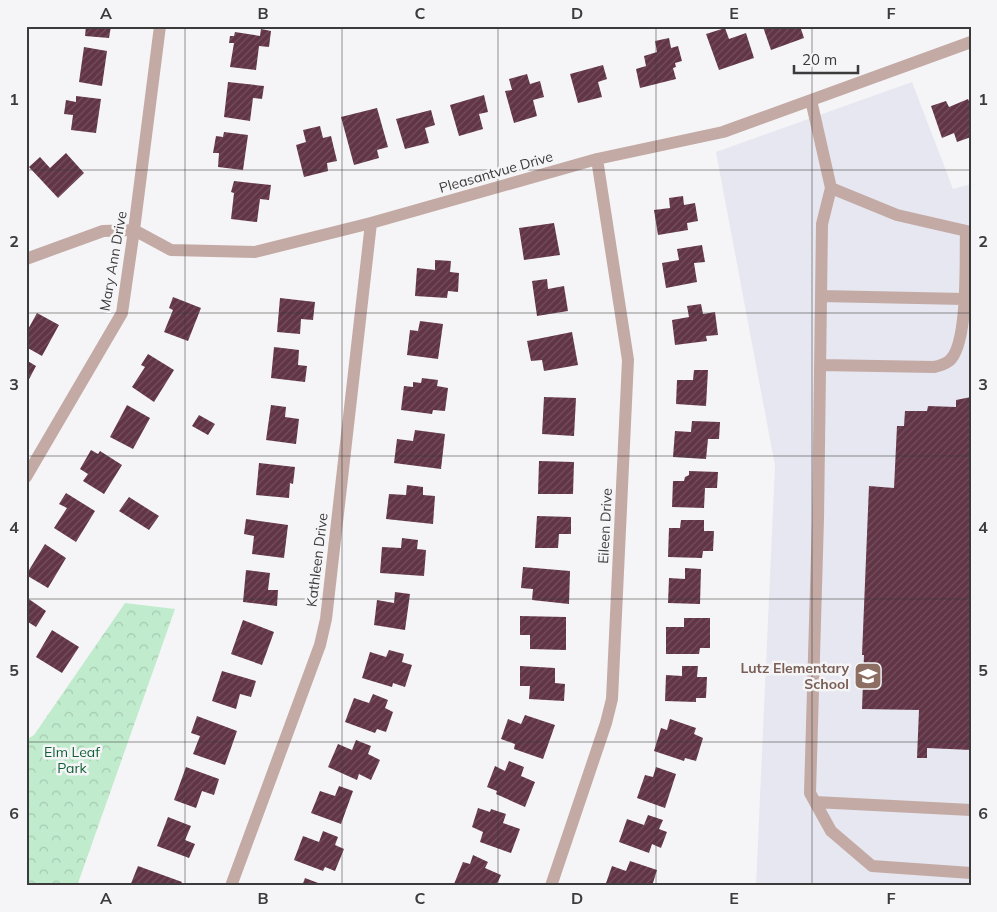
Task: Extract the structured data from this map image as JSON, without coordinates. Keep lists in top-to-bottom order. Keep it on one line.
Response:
{"streets":{"street":["Pleasantvue Drive","Mary Ann Drive","Eileen Drive","Kathleen Drive"]},"crossings":[["Pleasantvue Drive","Mary Ann Drive"],["Pleasantvue Drive","Eileen Drive"],["Pleasantvue Drive","Kathleen Drive"]],"parks":["Elm Leaf Park"],"places":{"school or university":["Lutz Elementary School"]},"scale_bar":"20 m","grid":{"columns":["A","B","C","D","E","F"],"rows":["1","2","3","4","5","6"]}}
